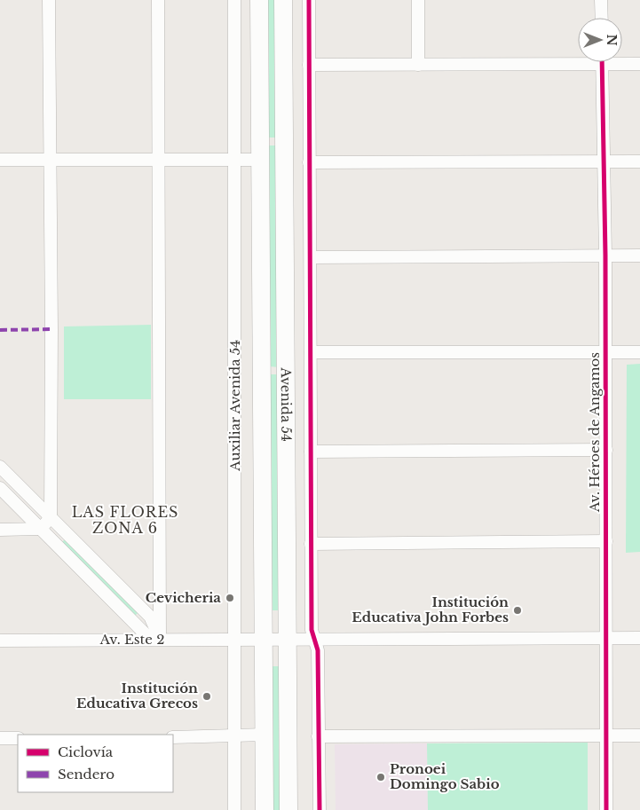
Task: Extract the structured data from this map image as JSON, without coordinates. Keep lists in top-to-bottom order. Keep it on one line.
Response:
{"streets":{"main road":["Avenida 54"],"street":["Auxiliar Avenida 54","Av. Héroes de Angamos","Av. Este 2"]},"crossings":[["Avenida 54","Av. Este 2"],["Auxiliar Avenida 54","Av. Este 2"],["Av. Héroes de Angamos","Av. Este 2"]],"districts":["LAS FLORES ZONA 6"],"places":["Cevicheria","Institución Educativa John Forbes","Institución Educativa Grecos","Pronoei Domingo Sabio"],"legend":["Ciclovía","Sendero"],"north":"right"}
